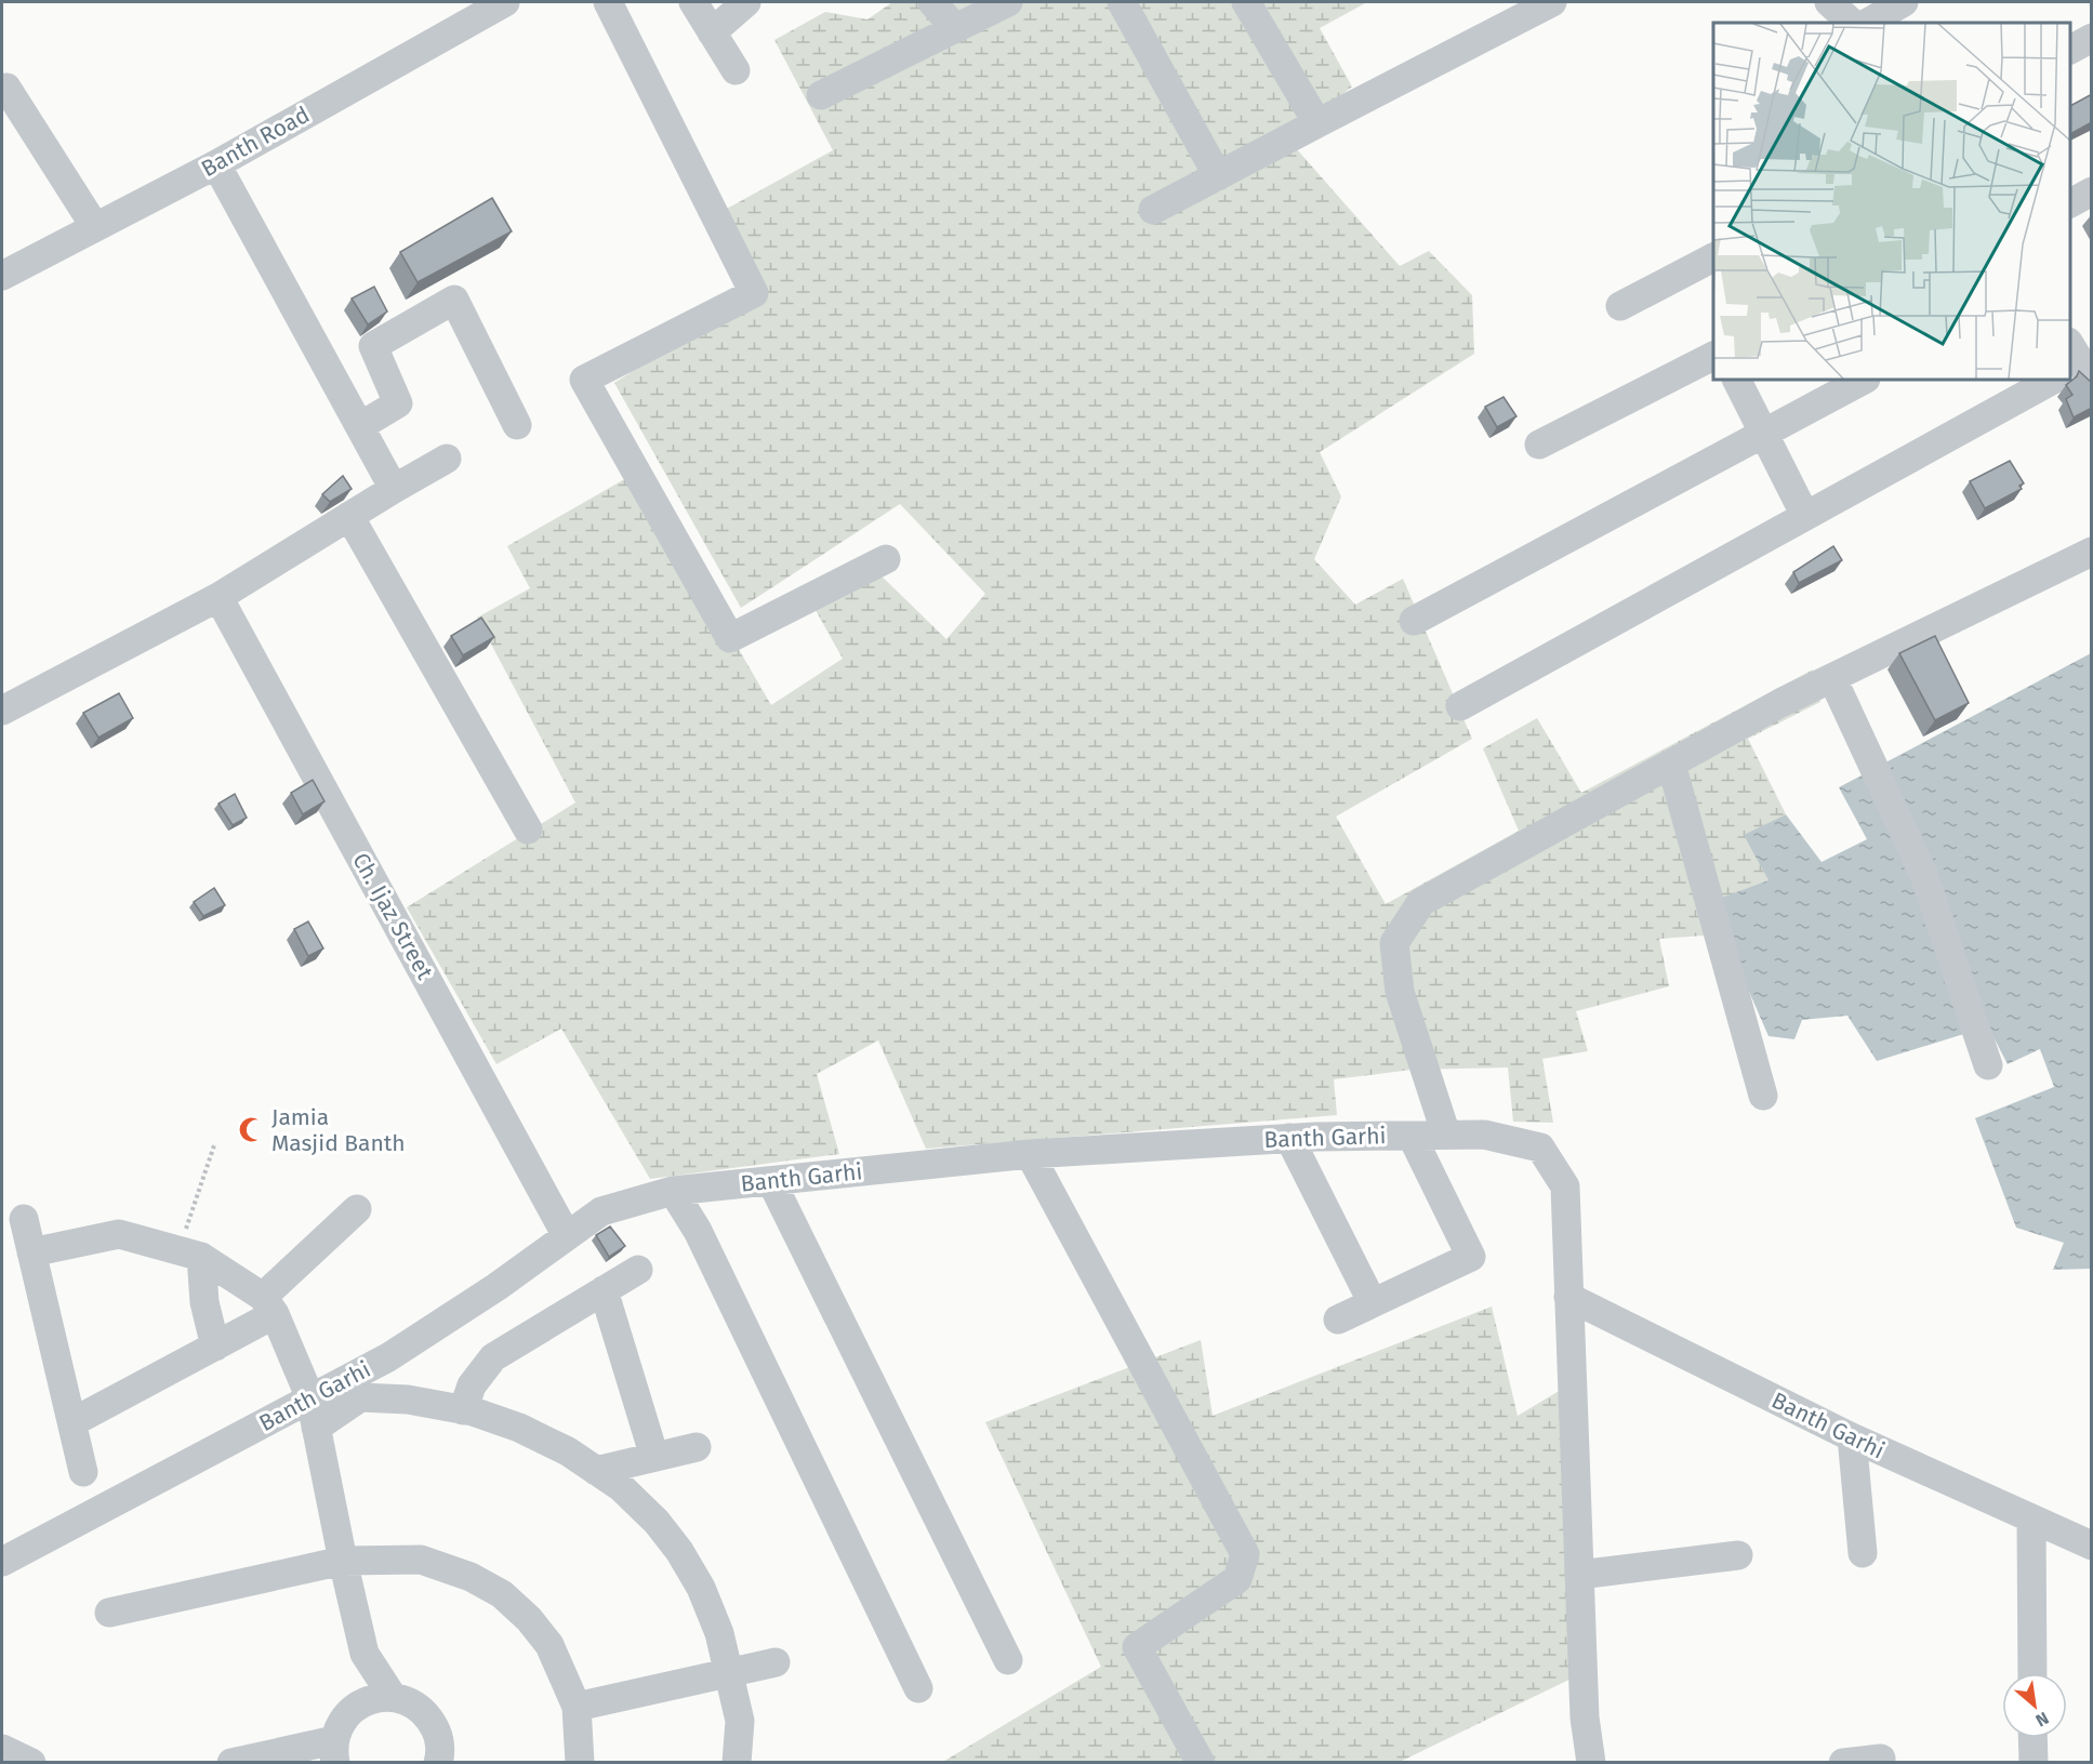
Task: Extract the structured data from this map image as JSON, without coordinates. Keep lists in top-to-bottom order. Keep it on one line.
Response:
{"streets":{"street":["Banth Road","Ch. Ijaz Street","Banth Garhi"]},"crossings":[["Ch. Ijaz Street","Banth Garhi"]],"places":{"mosque":["Jamia Masjid Banth"]},"north":"bottom right"}
